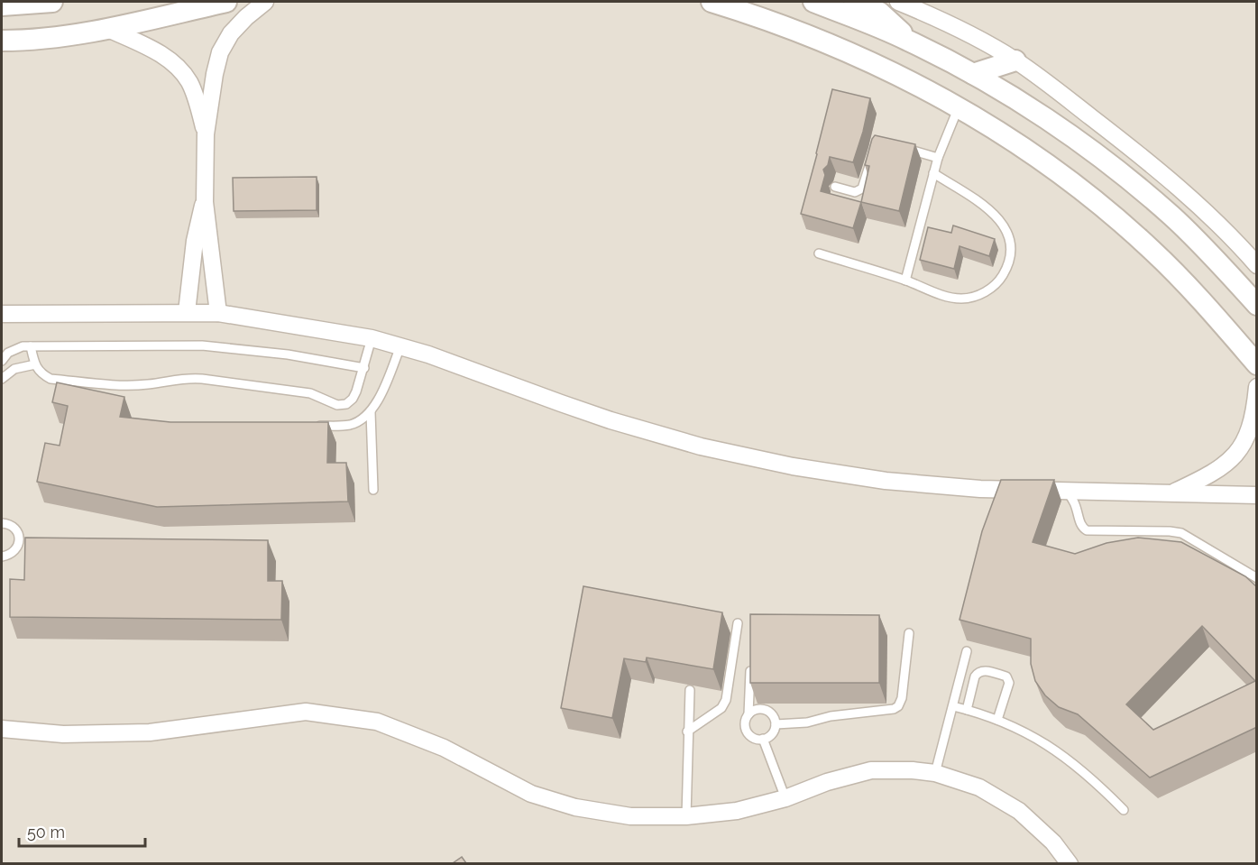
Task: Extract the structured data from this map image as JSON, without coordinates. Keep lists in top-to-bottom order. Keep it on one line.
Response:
{"scale_bar":"50 m"}
